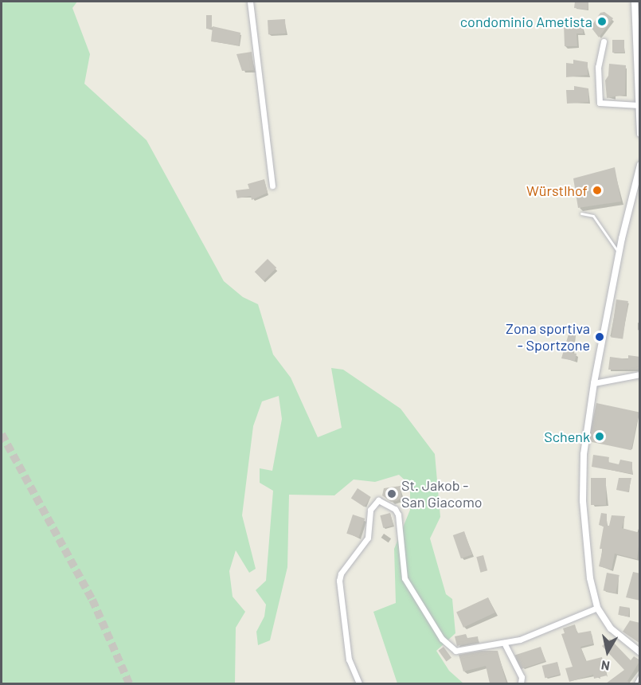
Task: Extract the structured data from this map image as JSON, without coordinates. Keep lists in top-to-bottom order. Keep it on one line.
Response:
{"places":["condominio Ametista","Würstlhof","Zona sportiva - Sportzone","Schenk","St. Jakob - San Giacomo"],"north":"bottom"}
